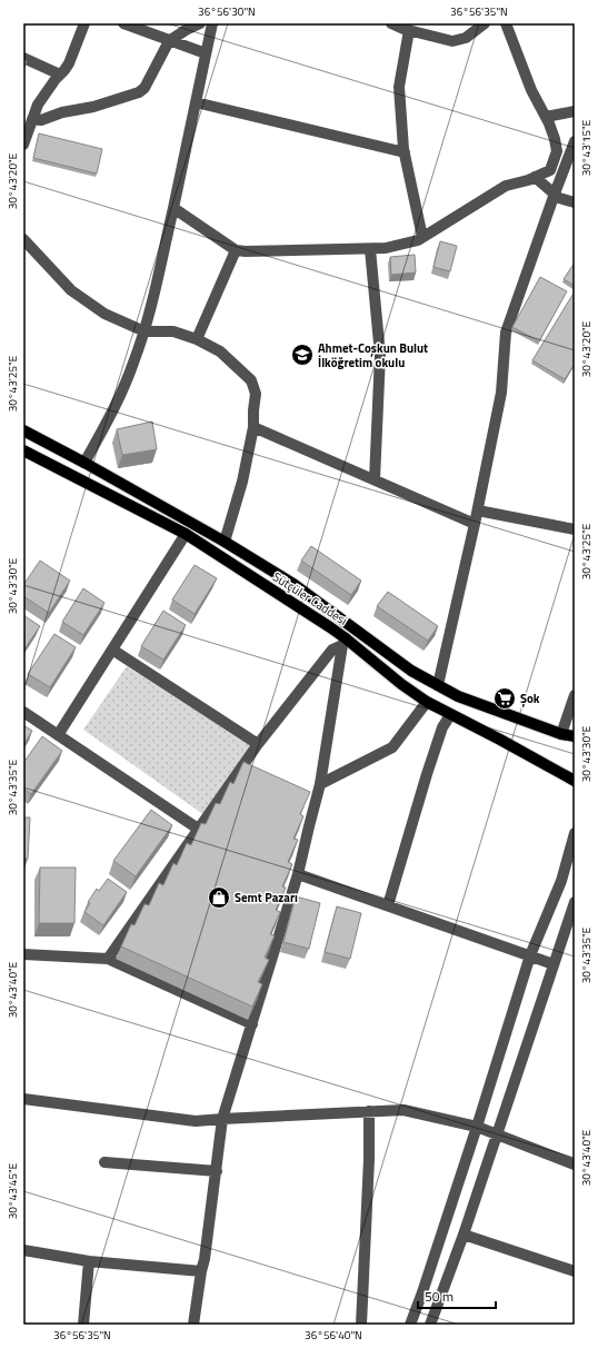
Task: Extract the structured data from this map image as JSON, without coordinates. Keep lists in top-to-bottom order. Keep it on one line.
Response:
{"streets":{"main road":["Sütçüler Caddesi"]},"places":{"school or university":["Ahmet-Coşkun Bulut İlköğretim okulu"],"supermarket":["Şok"],"shop":["Semt Pazarı"]},"scale_bar":"50 m","coordinates":["36°56'30\"N","36°56'35\"N","30°43'15\"E","30°43'20\"E","30°43'25\"E","30°43'30\"E","30°43'35\"E","30°43'40\"E","30°43'45\"E","36°56'40\"N"]}
